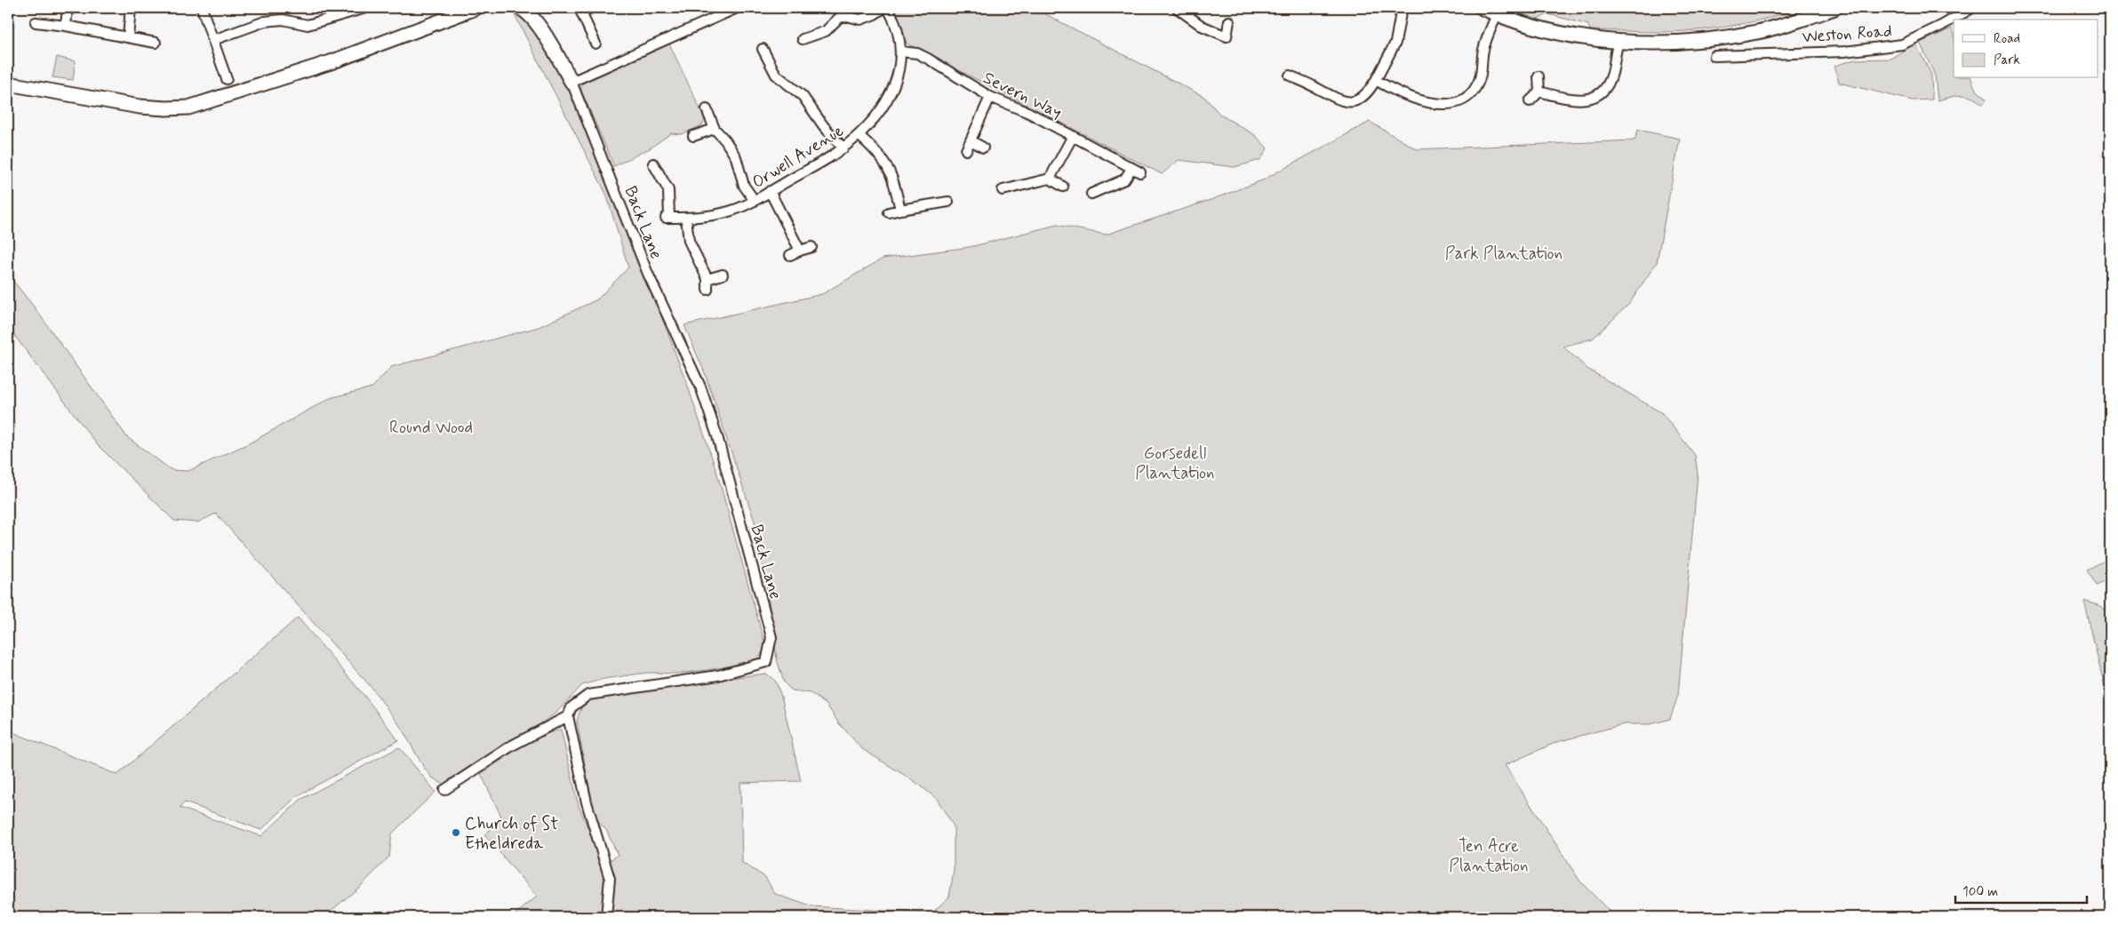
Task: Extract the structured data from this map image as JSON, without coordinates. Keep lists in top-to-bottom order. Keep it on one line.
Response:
{"streets":{"street":["Weston Road","Severn Way","Orwell Avenue","Back Lane"]},"crossings":[["Severn Way","Orwell Avenue"]],"parks":["Park Plantation","Round Wood","Gorsedell Plantation","Ten Acre Plantation"],"places":["Church of St Etheldreda"],"legend":["Road","Park"],"scale_bar":"100 m"}
